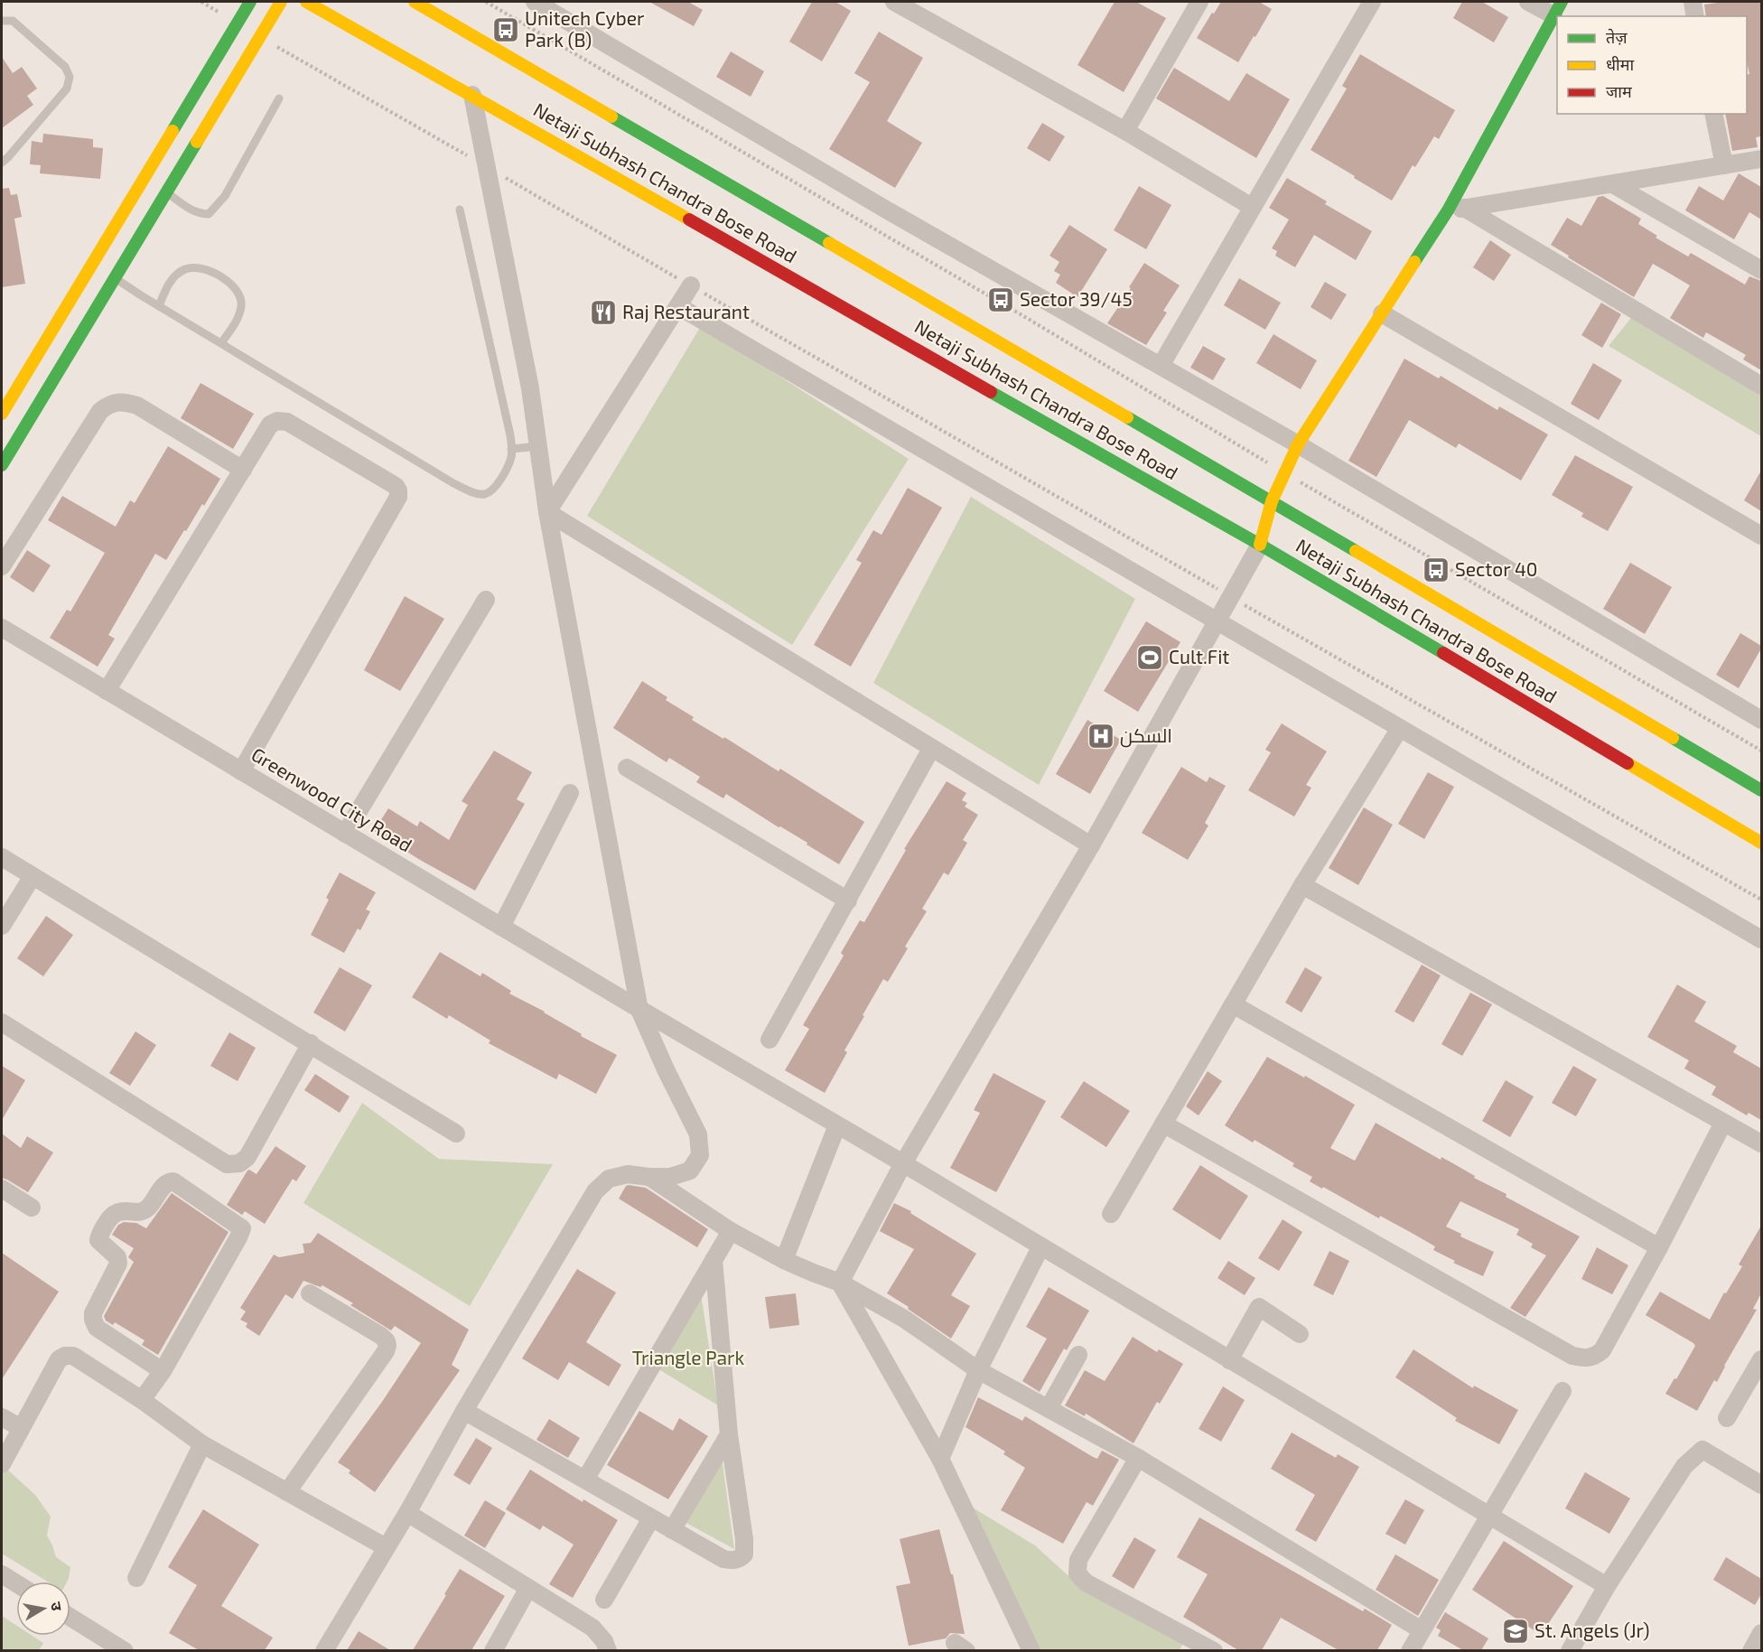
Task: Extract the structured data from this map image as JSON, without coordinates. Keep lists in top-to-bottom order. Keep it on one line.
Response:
{"streets":{"main road":["Netaji Subhash Chandra Bose Road"],"street":["Greenwood City Road"]},"parks":["Triangle Park"],"places":{"bus stop":["Unitech Cyber Park (B)","Sector 39/45","Sector 40"],"restaurant":["Raj Restaurant"],"sports":["Cult.Fit"],"hospital":["السكن"],"school or university":["St. Angels (Jr)"]},"legend":["तेज़","धीमा","जाम"],"north":"right"}
